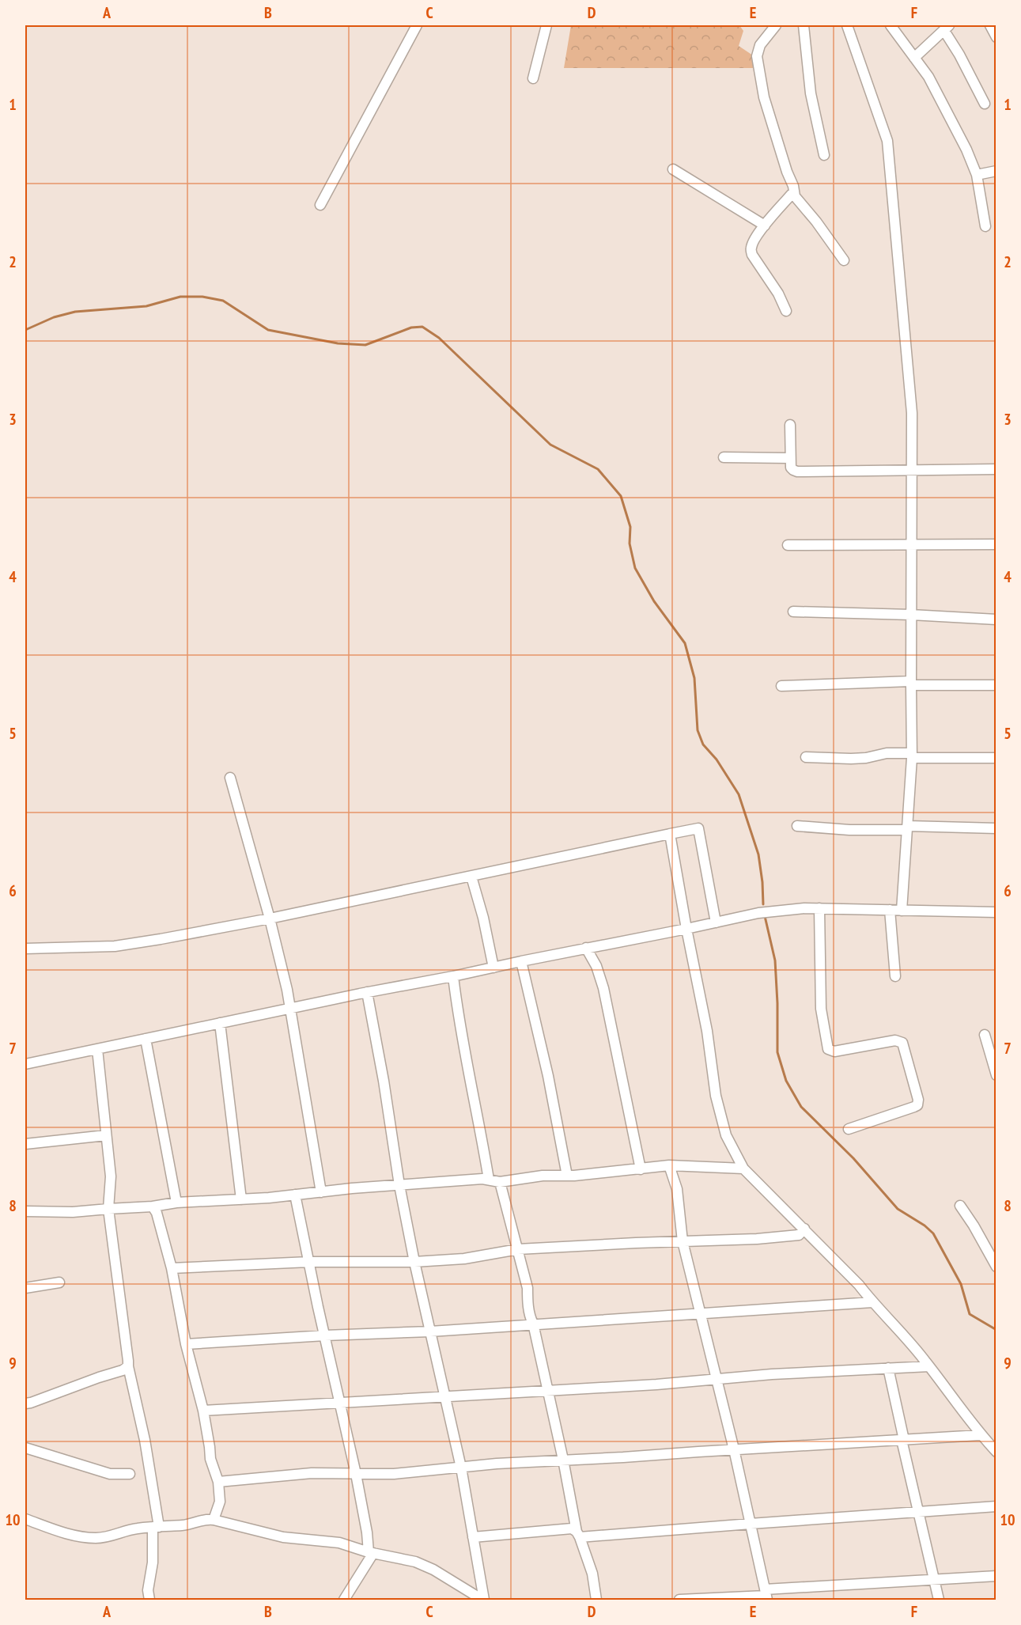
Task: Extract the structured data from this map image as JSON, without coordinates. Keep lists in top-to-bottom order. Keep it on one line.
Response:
{"grid":{"columns":["A","B","C","D","E","F"],"rows":["1","2","3","4","5","6","7","8","9","10"]}}
